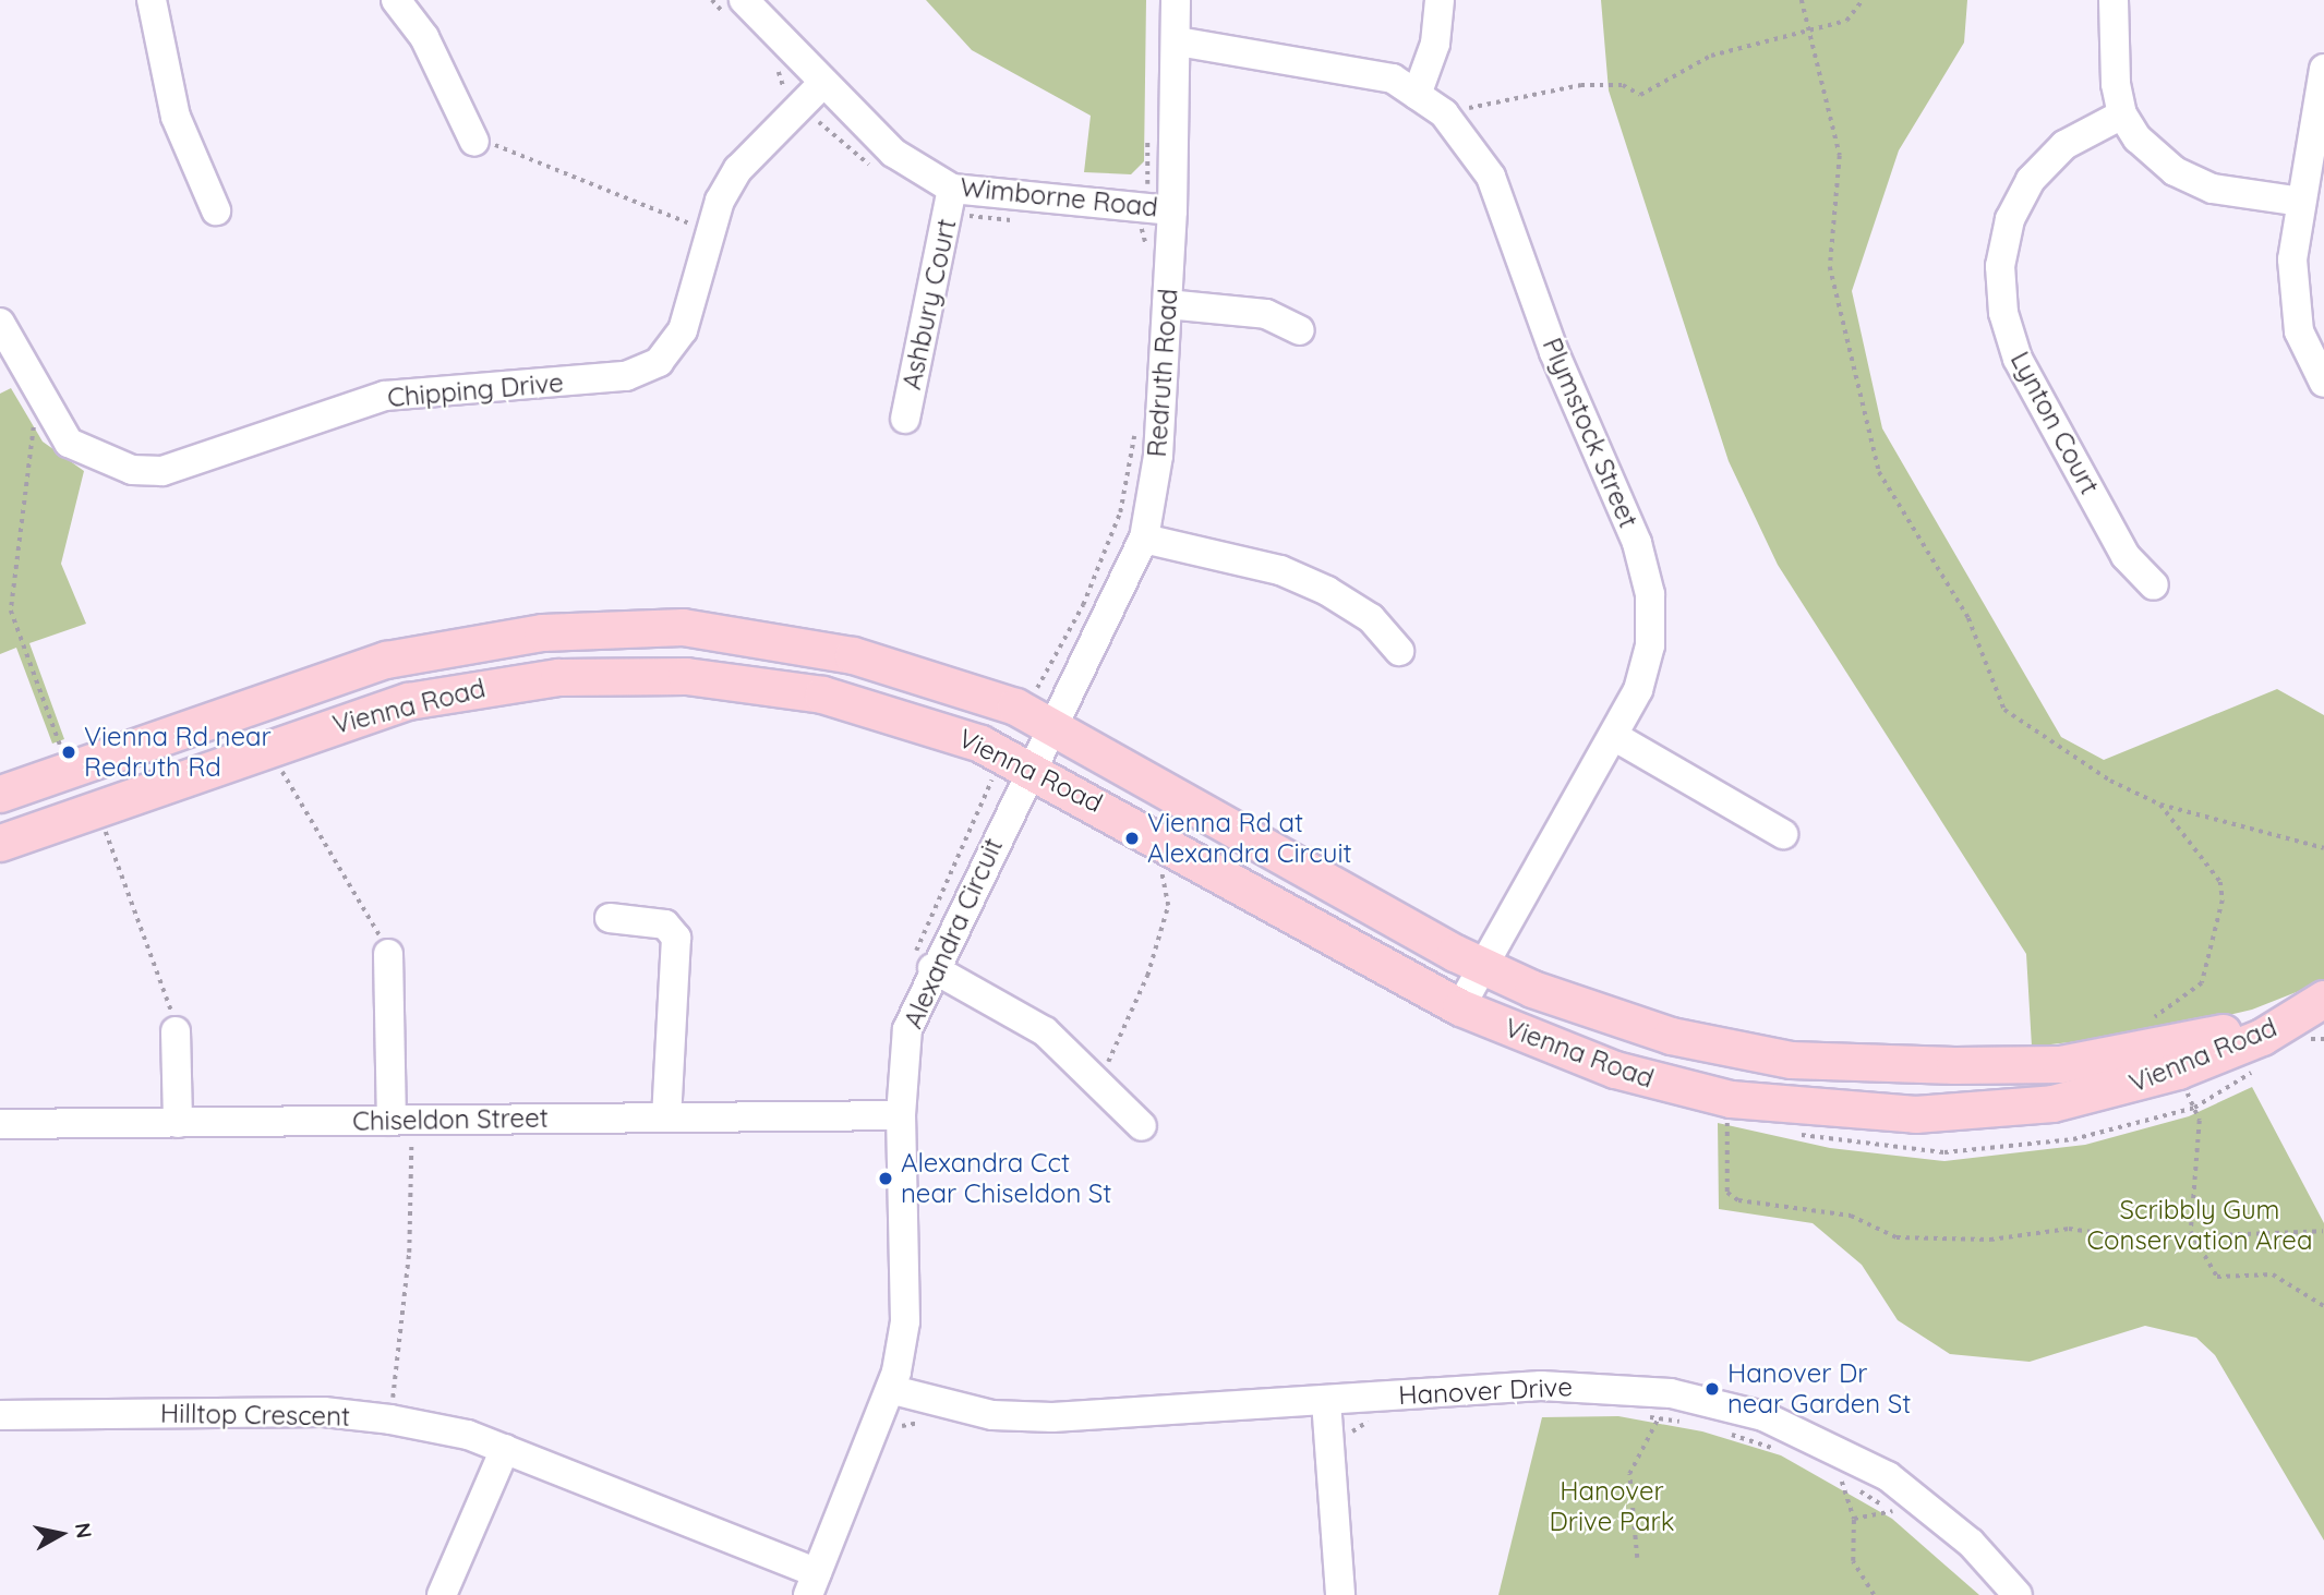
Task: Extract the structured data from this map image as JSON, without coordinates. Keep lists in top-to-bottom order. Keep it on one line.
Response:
{"streets":{"main road":["Vienna Road"],"street":["Wimborne Road","Ashbury Court","Redruth Road","Chipping Drive","Lynton Court","Plymstock Street","Alexandra Circuit","Chiseldon Street","Hanover Drive","Hilltop Crescent"]},"crossings":[["Wimborne Road","Ashbury Court"],["Wimborne Road","Redruth Road"],["Wimborne Road","Chipping Drive"],["Redruth Road","Plymstock Street"],["Redruth Road","Vienna Road"],["Redruth Road","Alexandra Circuit"],["Plymstock Street","Vienna Road"],["Vienna Road","Alexandra Circuit"],["Alexandra Circuit","Chiseldon Street"],["Alexandra Circuit","Hanover Drive"],["Alexandra Circuit","Hilltop Crescent"]],"parks":["Scribbly Gum Conservation Area","Hanover Drive Park"],"places":["Vienna Rd near Redruth Rd","Vienna Rd at Alexandra Circuit","Alexandra Cct near Chiseldon St","Hanover Dr near Garden St"],"north":"right"}
